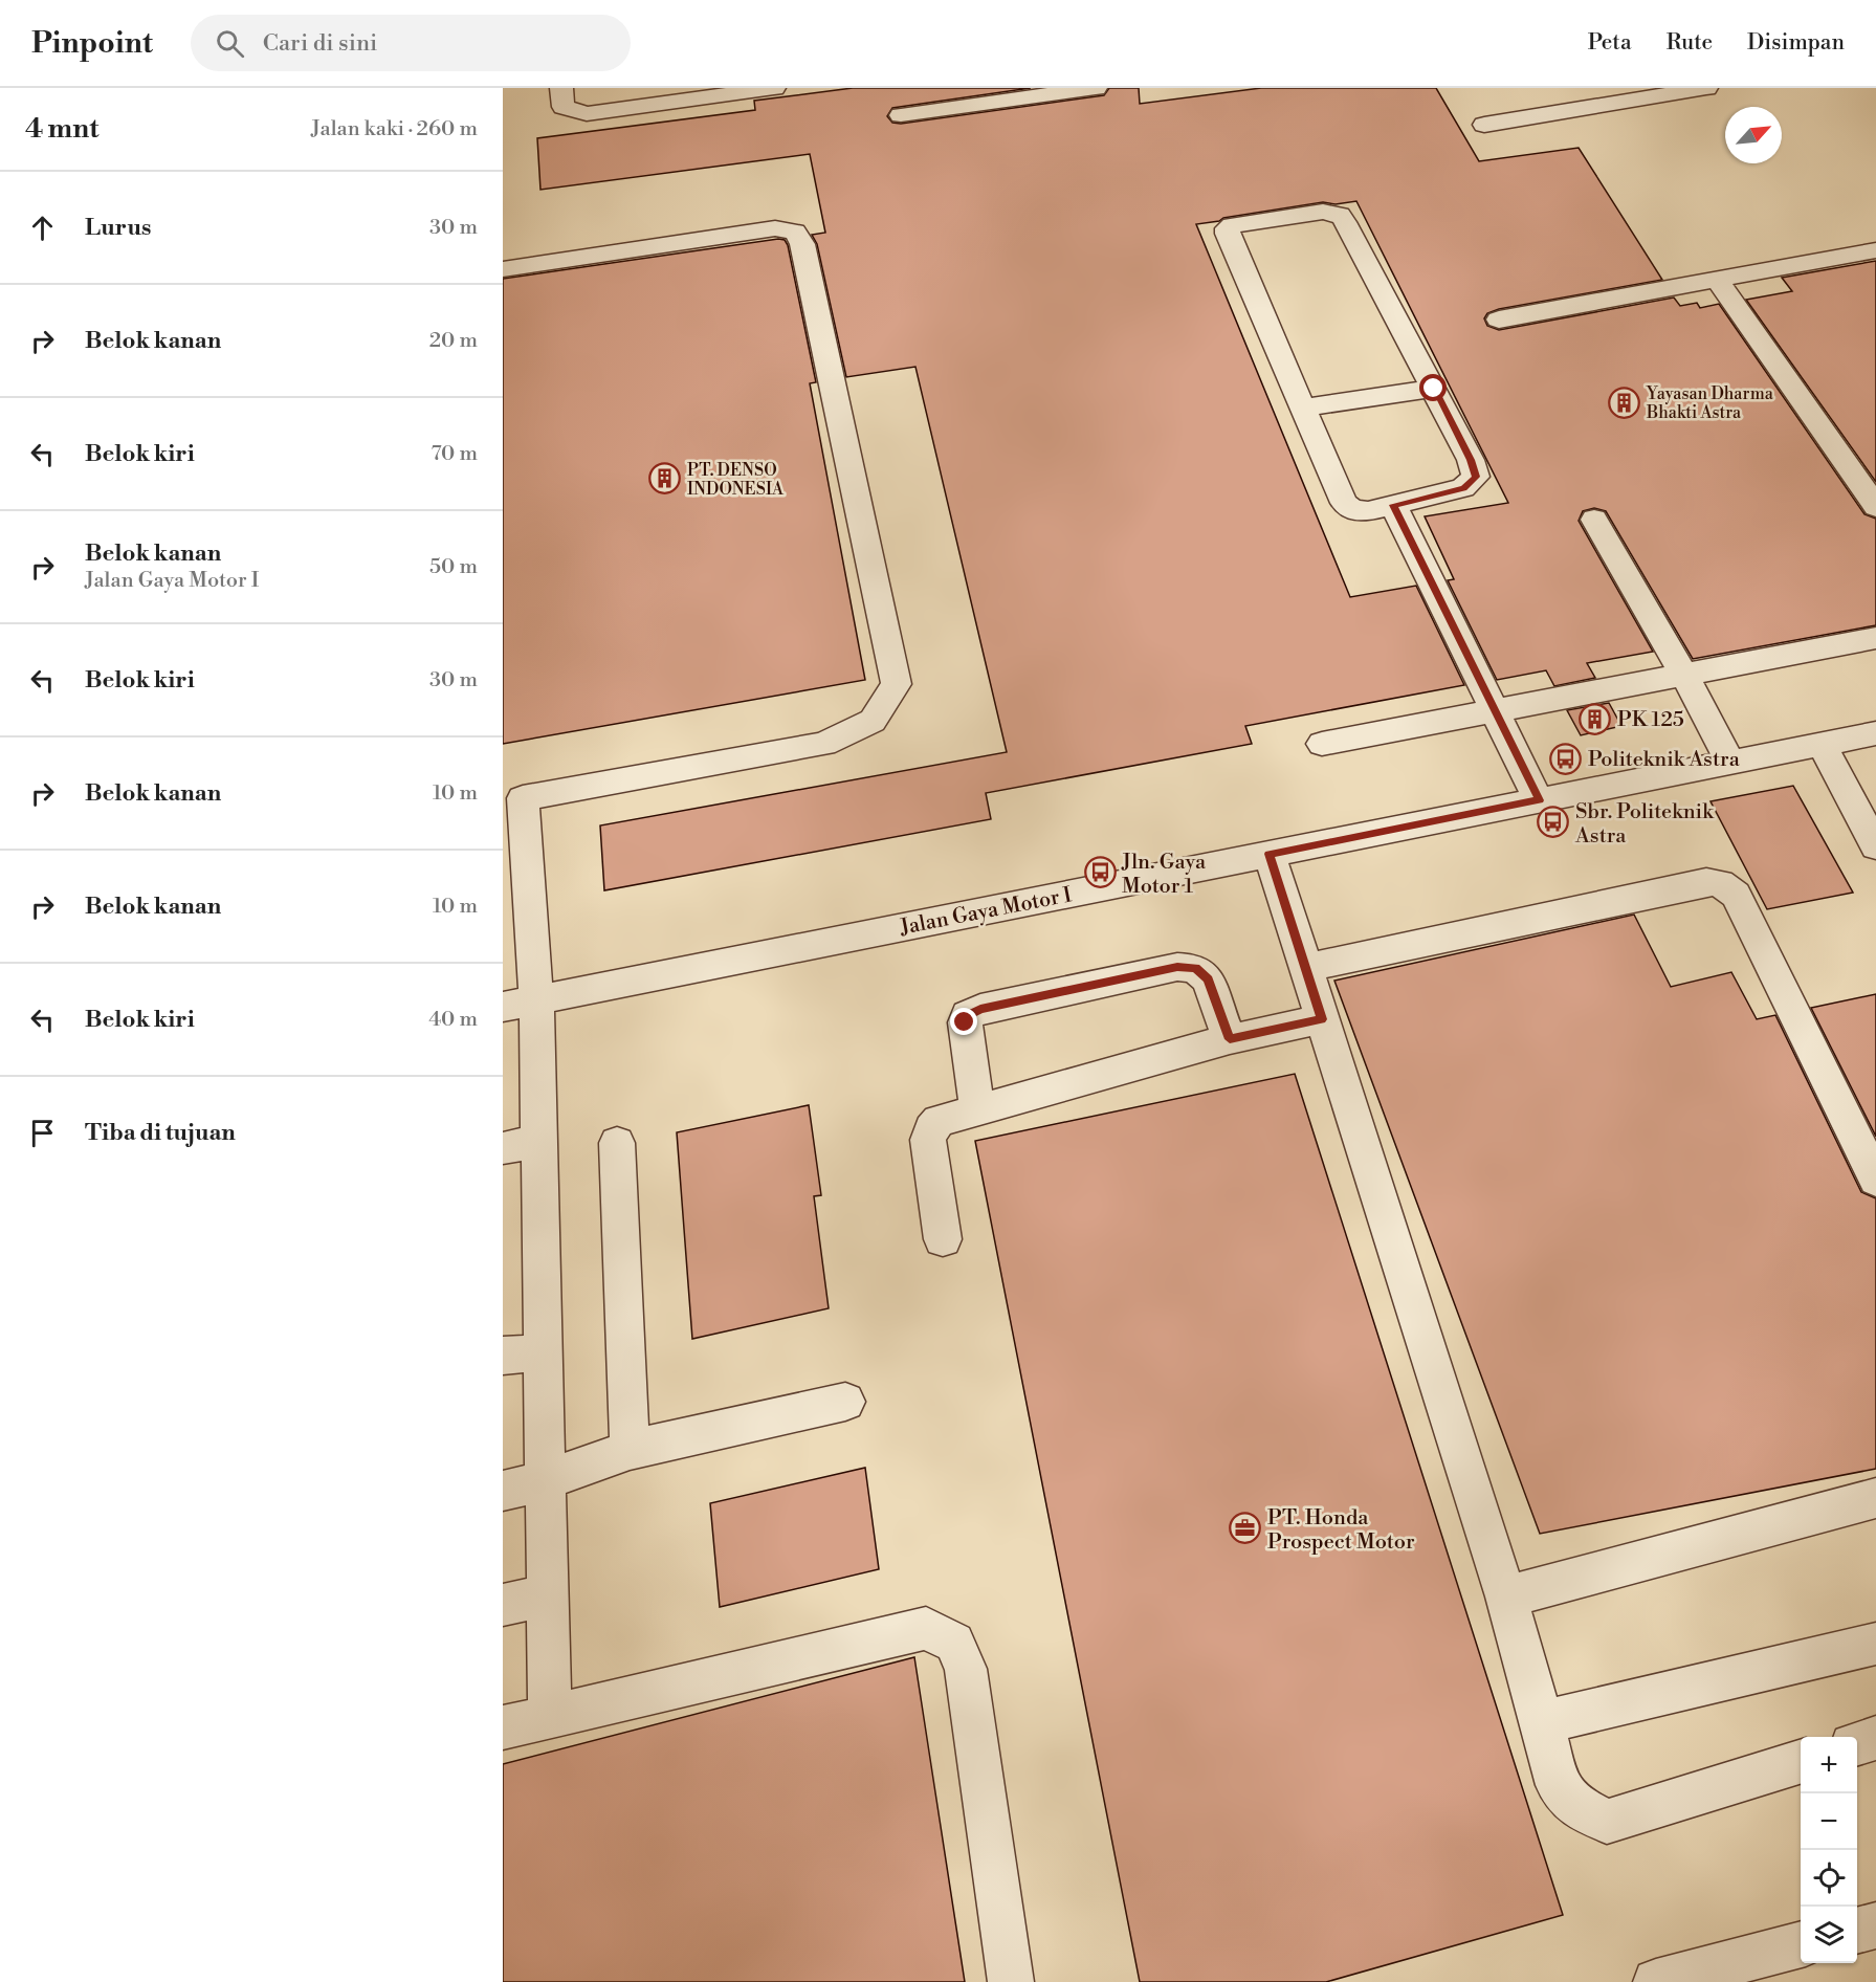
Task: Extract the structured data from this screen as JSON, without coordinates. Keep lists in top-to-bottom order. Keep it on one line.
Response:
{"streets":{"street":["Jalan Gaya Motor I"]},"places":{"building":["Yayasan Dharma Bhakti Astra","PT. DENSO INDONESIA","PK 125"],"bus stop":["Politeknik Astra","Sbr. Politeknik Astra","Jln. Gaya Motor 1"],"office":["PT. Honda Prospect Motor"]},"north":"top right","page":{"header":"Pinpoint","search":"Cari di sini","nav":["Peta","Rute","Disimpan"],"heading":["4 mnt","Jalan kaki · 260 m"],"list":[["Lurus","30 m"],["Belok kanan","20 m"],["Belok kiri","70 m"],["Belok kanan","Jalan Gaya Motor I","50 m"],["Belok kiri","30 m"],["Belok kanan","10 m"],["Belok kanan","10 m"],["Belok kiri","40 m"],"Tiba di tujuan"],"map_buttons":["+","−"]}}
